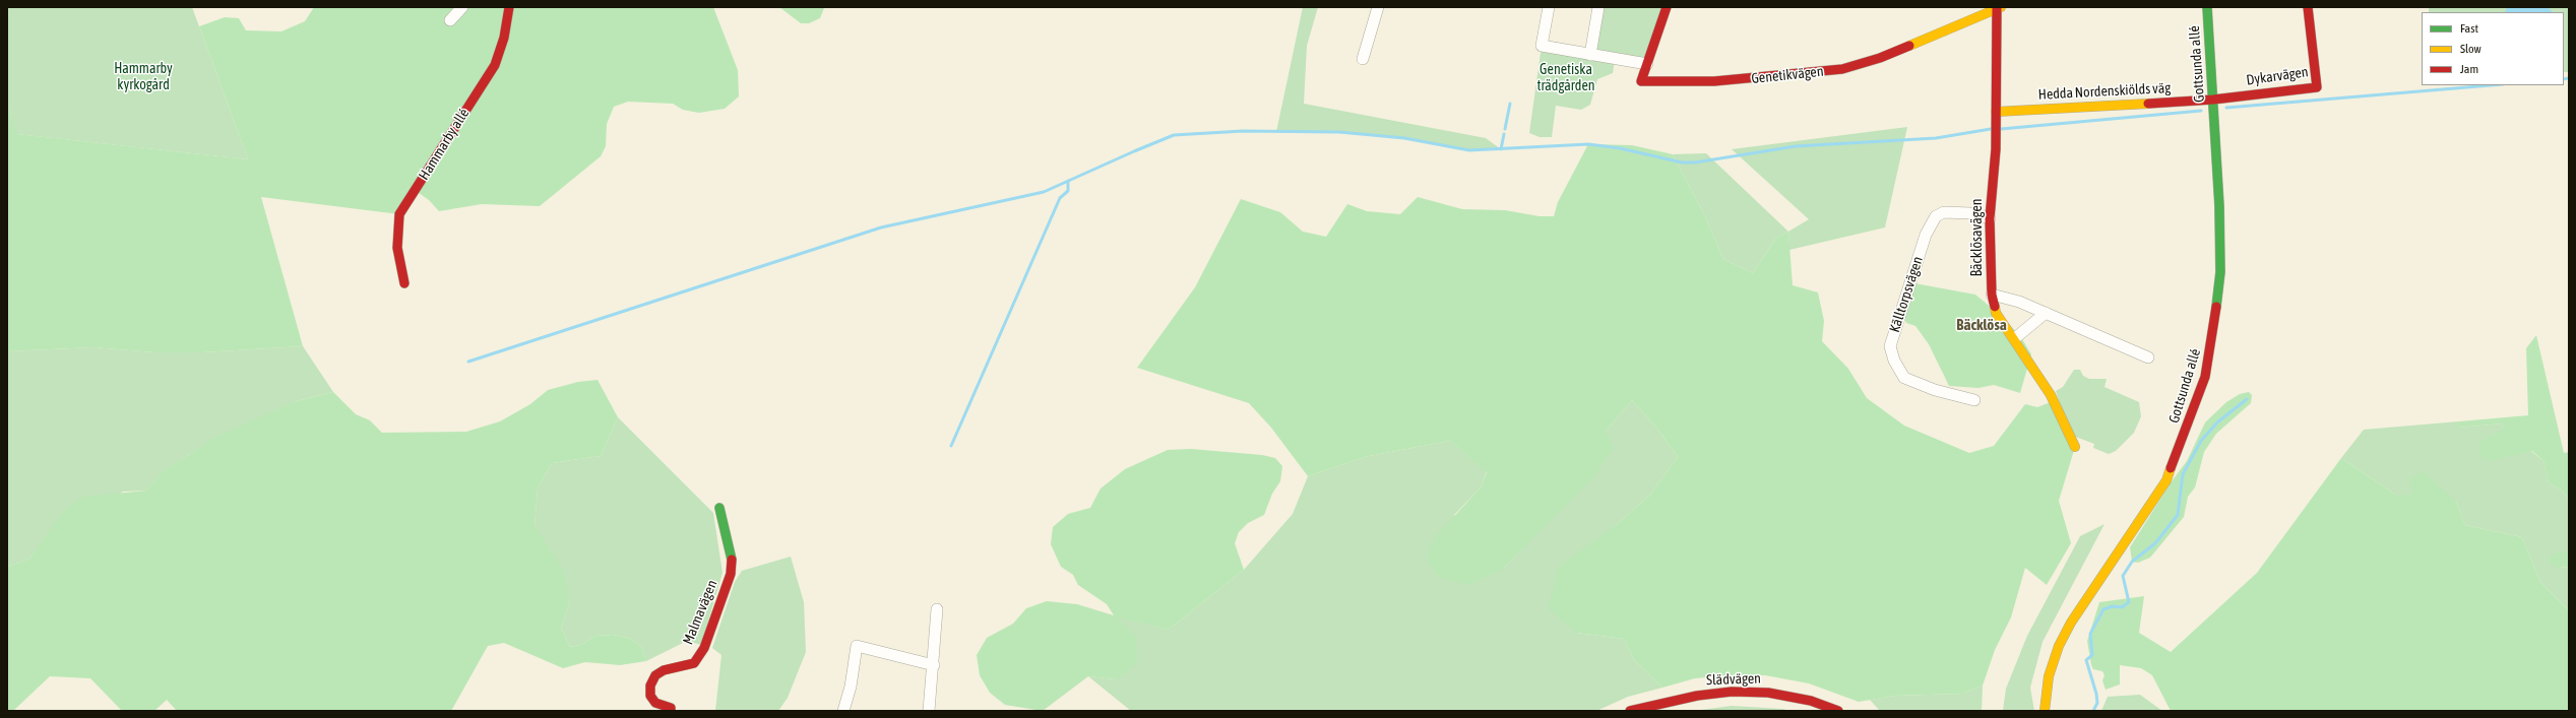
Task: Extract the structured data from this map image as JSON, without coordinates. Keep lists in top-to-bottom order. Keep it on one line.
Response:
{"streets":{"street":["Gottsunda allé","Genetikvägen","Dykarvägen","Hedda Nordenskiölds väg","Hammarby allé","Bäcklösavägen","Källtorpsvägen","Malmavägen","Slädvägen"]},"crossings":[["Gottsunda allé","Dykarvägen"],["Gottsunda allé","Hedda Nordenskiölds väg"],["Genetikvägen","Bäcklösavägen"],["Dykarvägen","Hedda Nordenskiölds väg"],["Hedda Nordenskiölds väg","Bäcklösavägen"],["Bäcklösavägen","Källtorpsvägen"]],"districts":["Bäcklösa"],"parks":["Hammarby kyrkogård","Genetiska trädgården"],"legend":["Fast","Slow","Jam"]}
